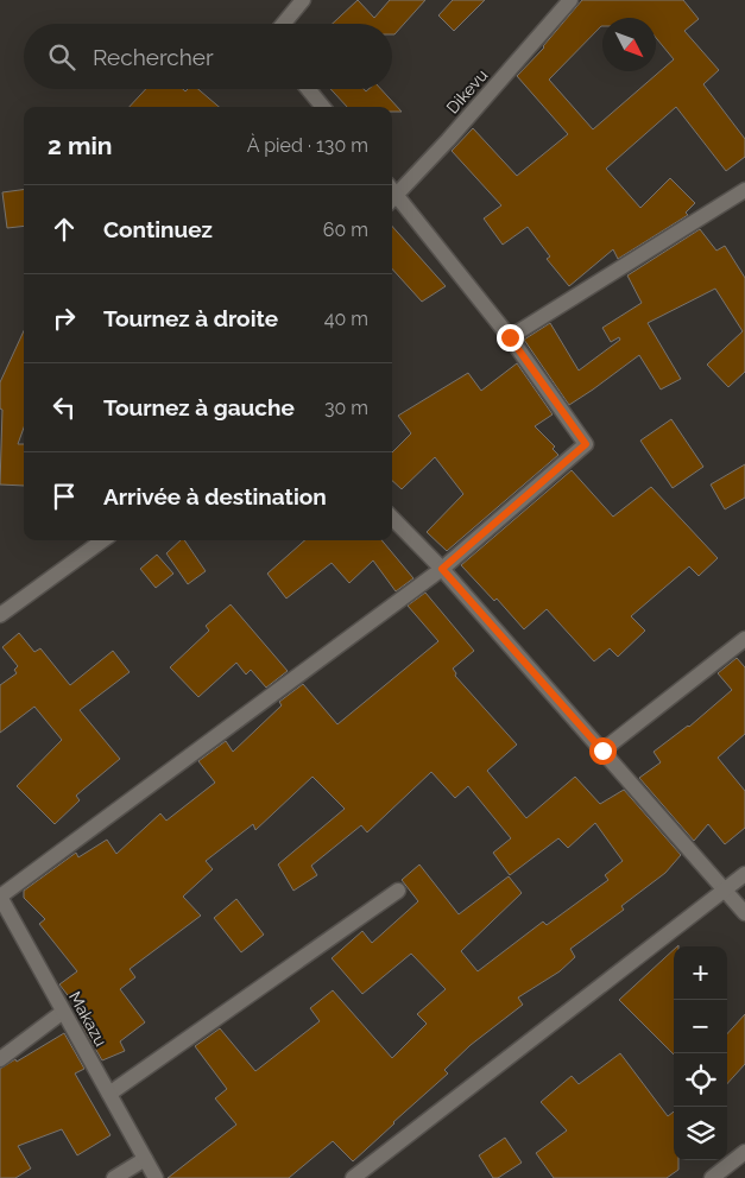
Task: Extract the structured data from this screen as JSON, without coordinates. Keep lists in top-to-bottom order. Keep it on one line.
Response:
{"streets":{"street":["Dikevu","Makazu"]},"north":"bottom right","page":{"search":"Rechercher","heading":["2 min","À pied · 130 m"],"list":[["Continuez","60 m"],["Tournez à droite","40 m"],["Tournez à gauche","30 m"],"Arrivée à destination"],"map_buttons":["+","−"]}}
